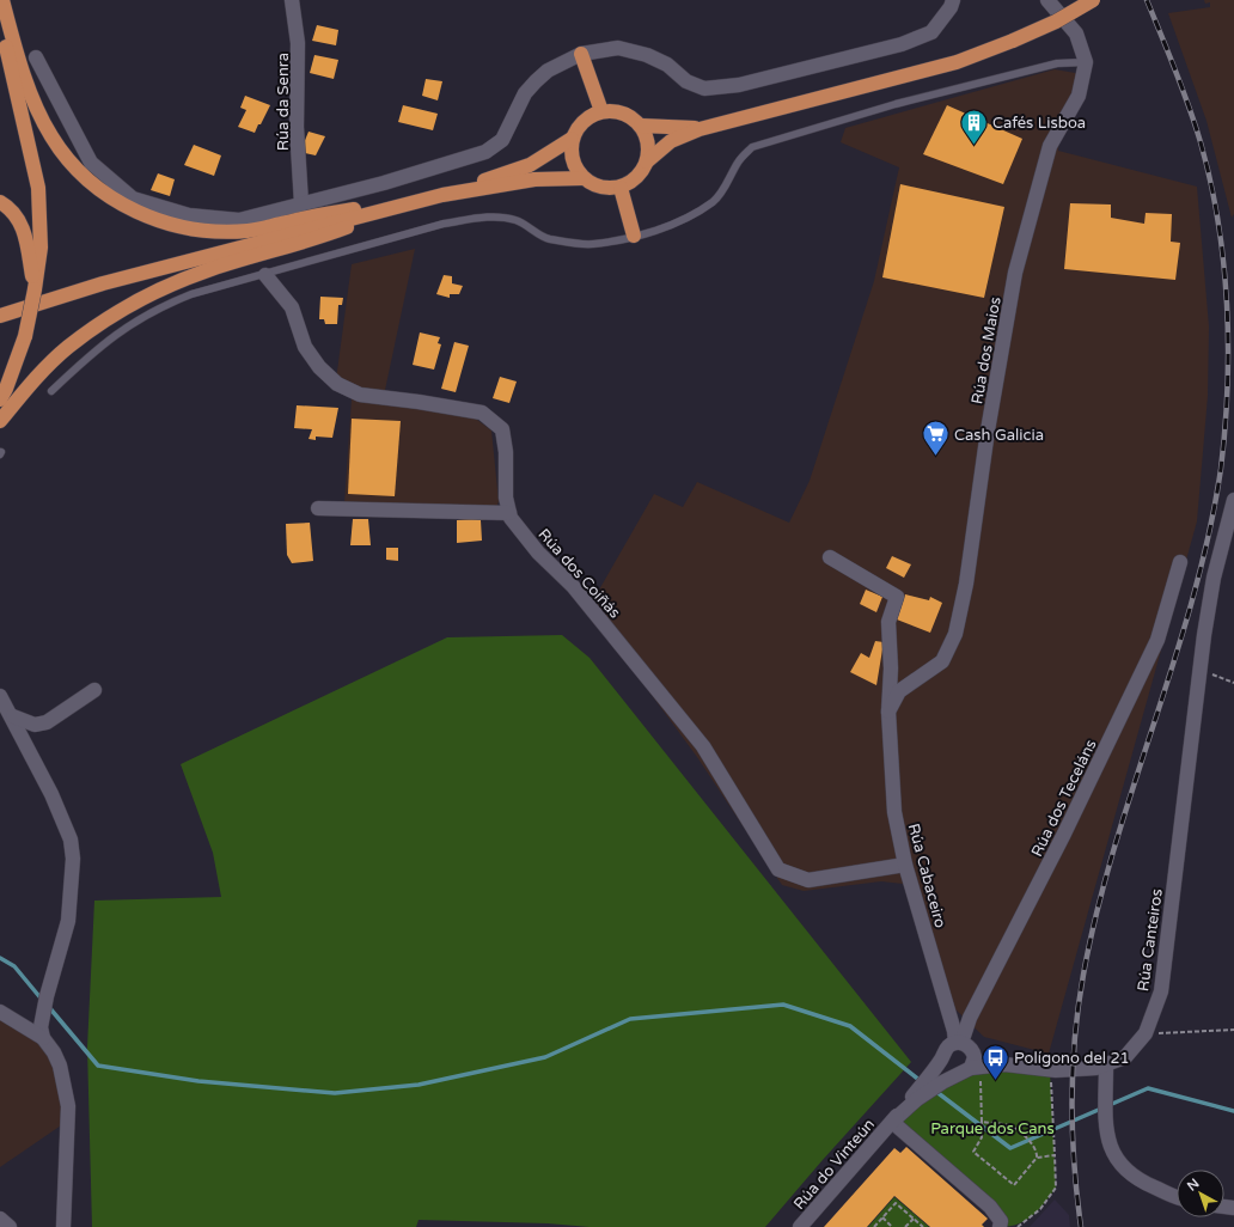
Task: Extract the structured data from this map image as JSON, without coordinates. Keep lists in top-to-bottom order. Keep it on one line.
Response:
{"streets":{"street":["Rúa da Senra","Rúa dos Maios","Rúa dos Coiñás","Rúa dos Teceláns","Rúa Cabaceiro","Rúa Canteiros","Rúa do Vinteún"]},"crossings":[["Rúa dos Maios","Rúa Cabaceiro"],["Rúa dos Coiñás","Rúa Cabaceiro"],["Rúa dos Teceláns","Rúa Cabaceiro"]],"parks":["Parque dos Cans"],"places":{"building":["Cafés Lisboa"],"supermarket":["Cash Galicia"],"bus stop":["Polígono del 21"]},"north":"top left"}
